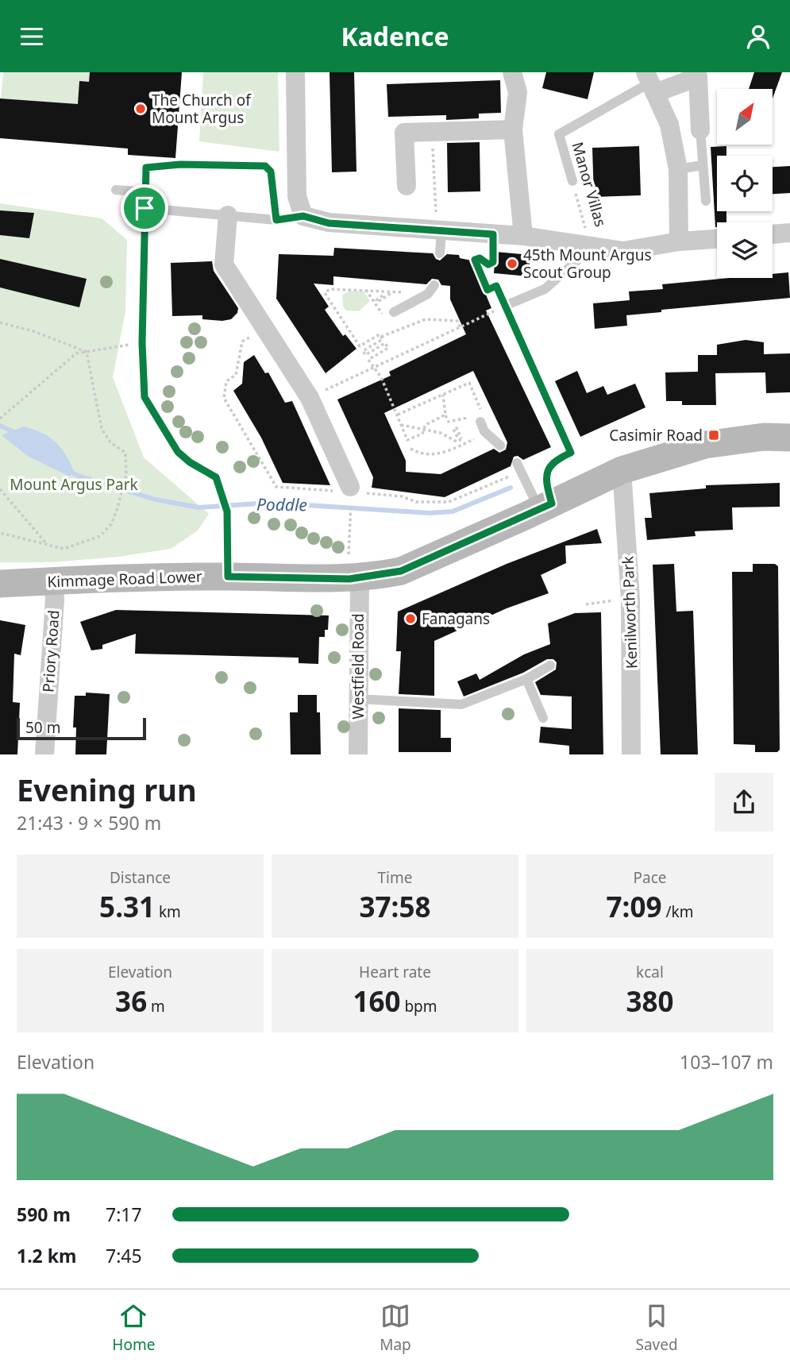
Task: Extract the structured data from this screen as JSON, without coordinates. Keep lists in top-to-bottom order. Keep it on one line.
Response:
{"streets":{"main road":["Kimmage Road Lower"],"street":["Kenilworth Park","Priory Road","Westfield Road"],"lane":["Manor Villas"]},"crossings":[["Kimmage Road Lower","Kenilworth Park"],["Kimmage Road Lower","Priory Road"],["Kimmage Road Lower","Westfield Road"]],"water":["Poddle"],"parks":["Mount Argus Park"],"places":{"other":["The Church of Mount Argus","45th Mount Argus Scout Group","Fanagans"],"transit":["Casimir Road"]},"scale_bar":"50 m","north":"top right","page":{"header":"Kadence","scale":"50 m","heading":["Evening run","21:43 · 9 × 590 m"],"stats":[["Distance","5.31 km"],["Time","37:58"],["Pace","7:09 /km"],["Elevation","36 m"],["Heart rate","160 bpm"],["kcal","380"]],"chart":["Elevation","103–107 m"],"list":[{"name":"590 m","note":"7:17"},{"name":"1.2 km","note":"7:45"}],"tabs":["Home","Map","Saved"]}}
